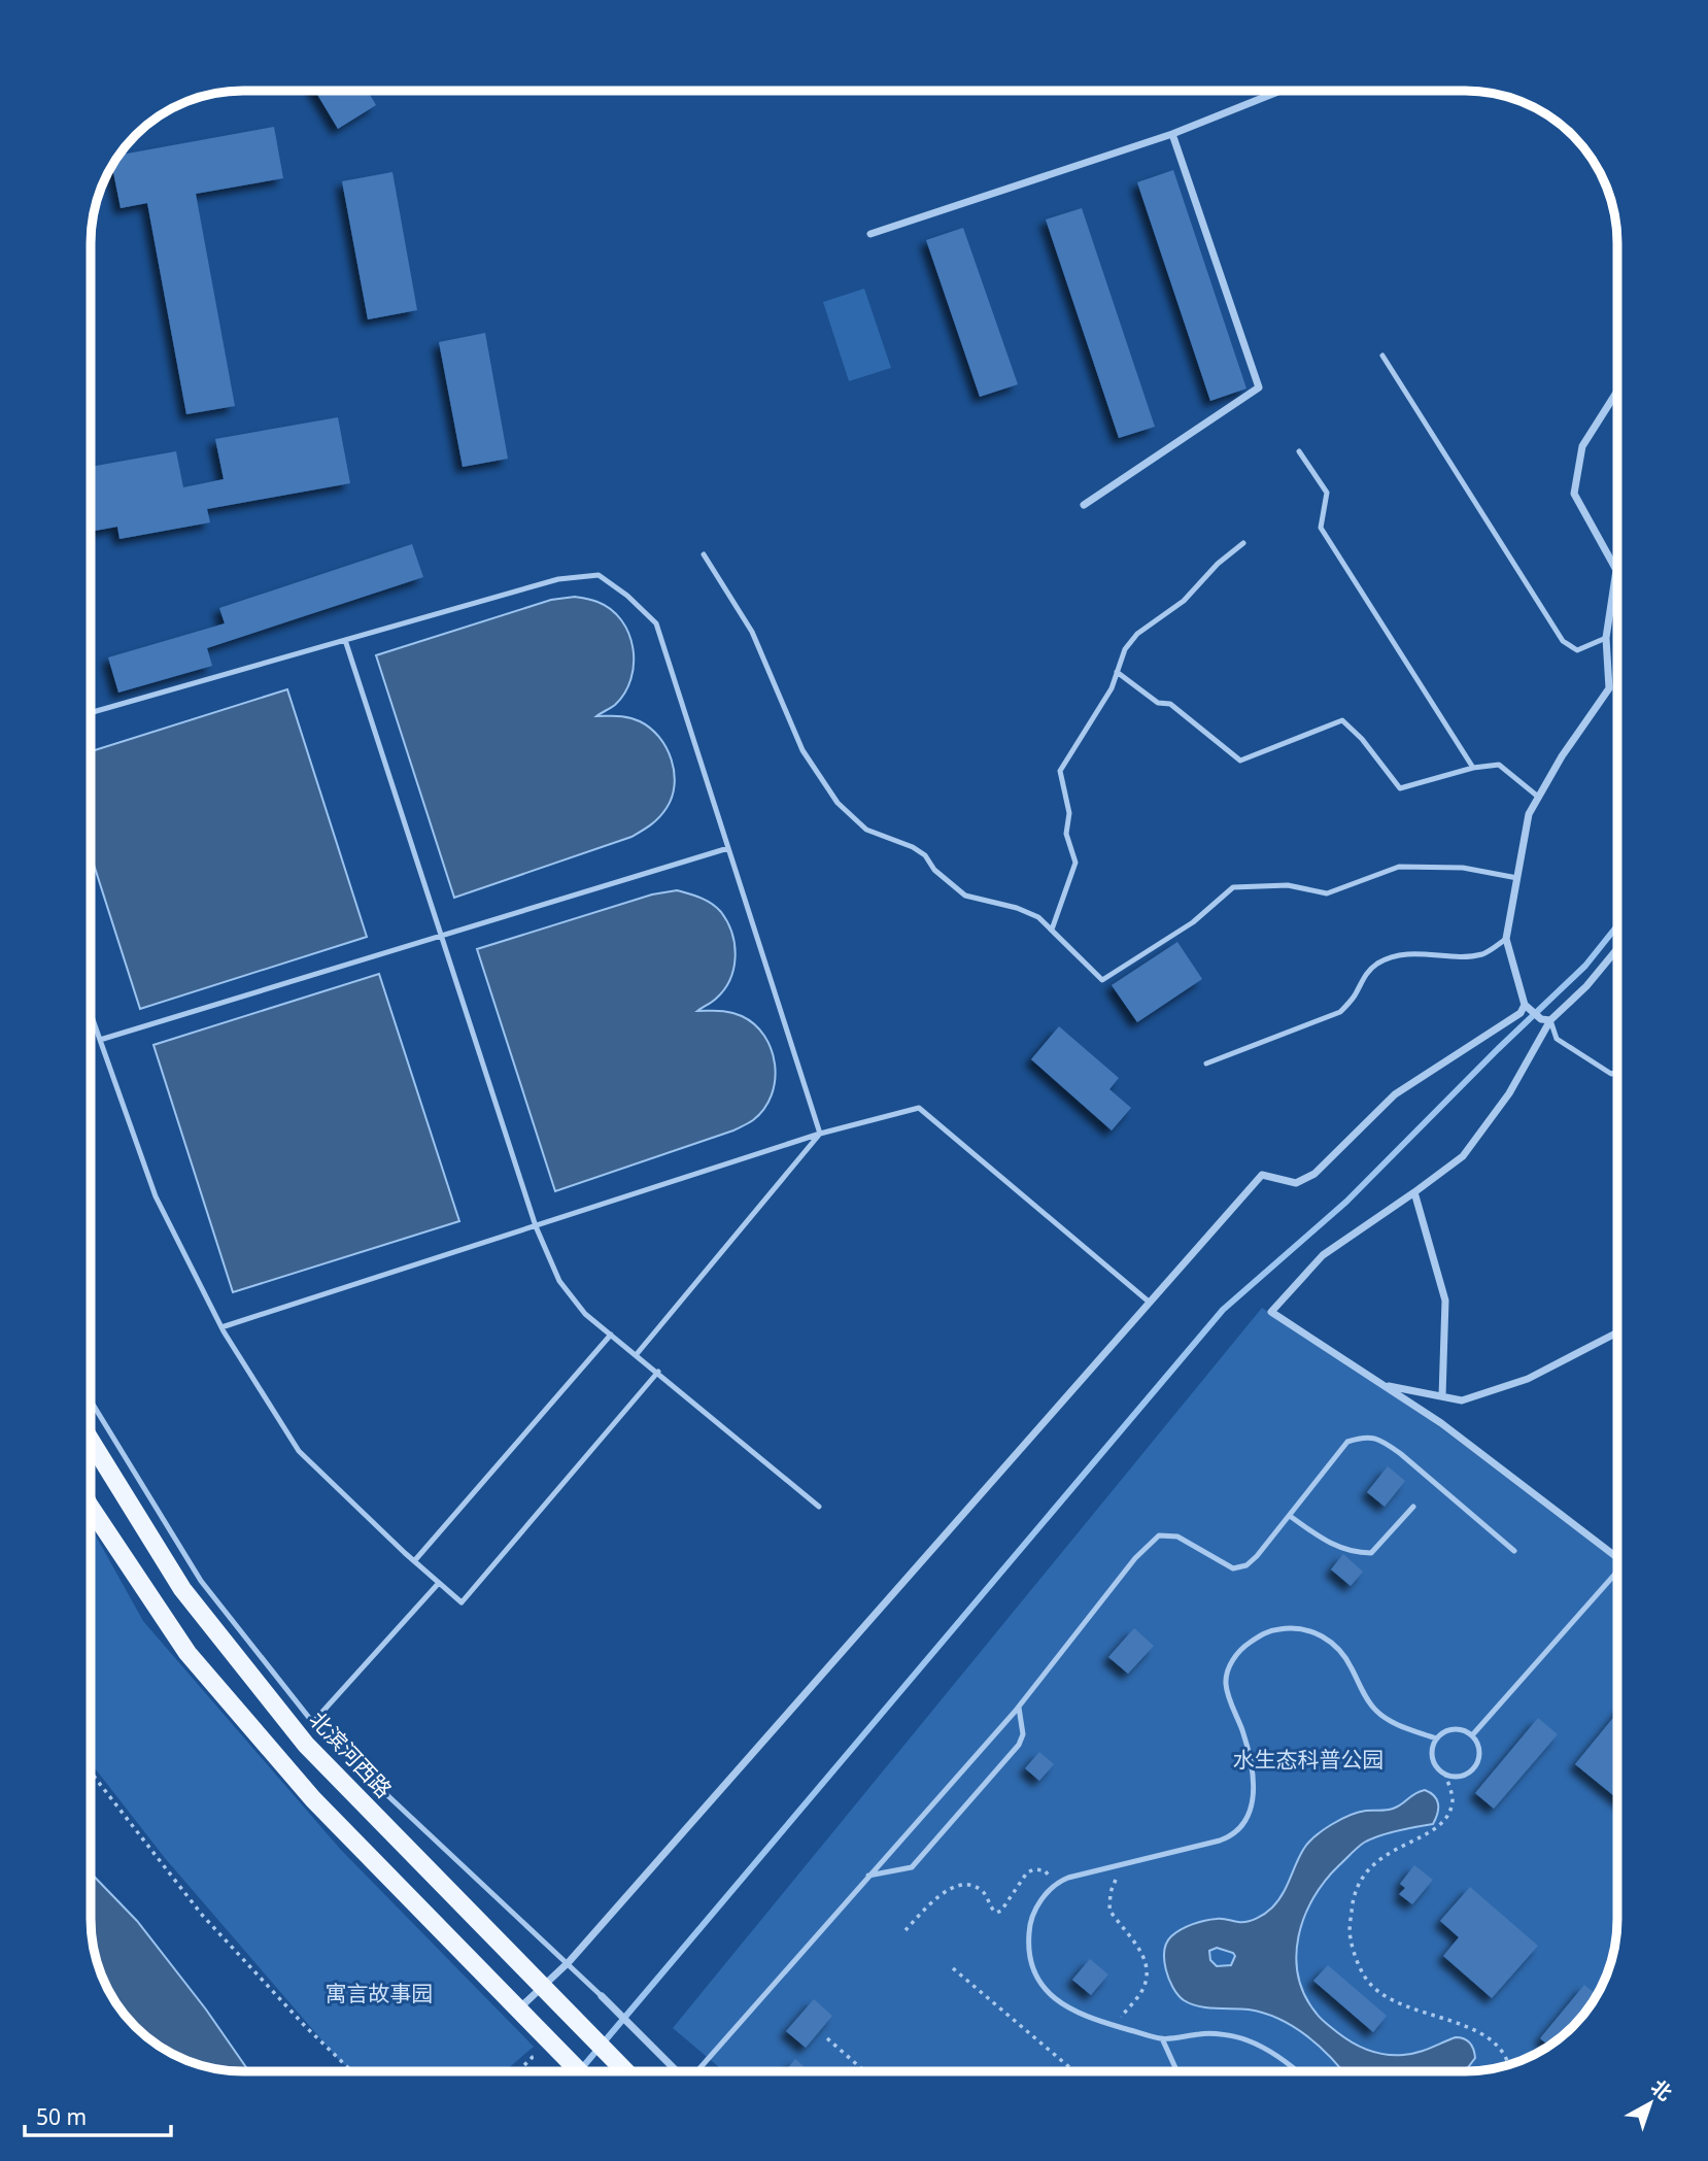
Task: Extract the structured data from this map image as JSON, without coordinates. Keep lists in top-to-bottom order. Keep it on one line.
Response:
{"streets":{"main road":["北滨河西路"]},"parks":["水生态科普公园","寓言故事园"],"scale_bar":"50 m","north":"top right"}
